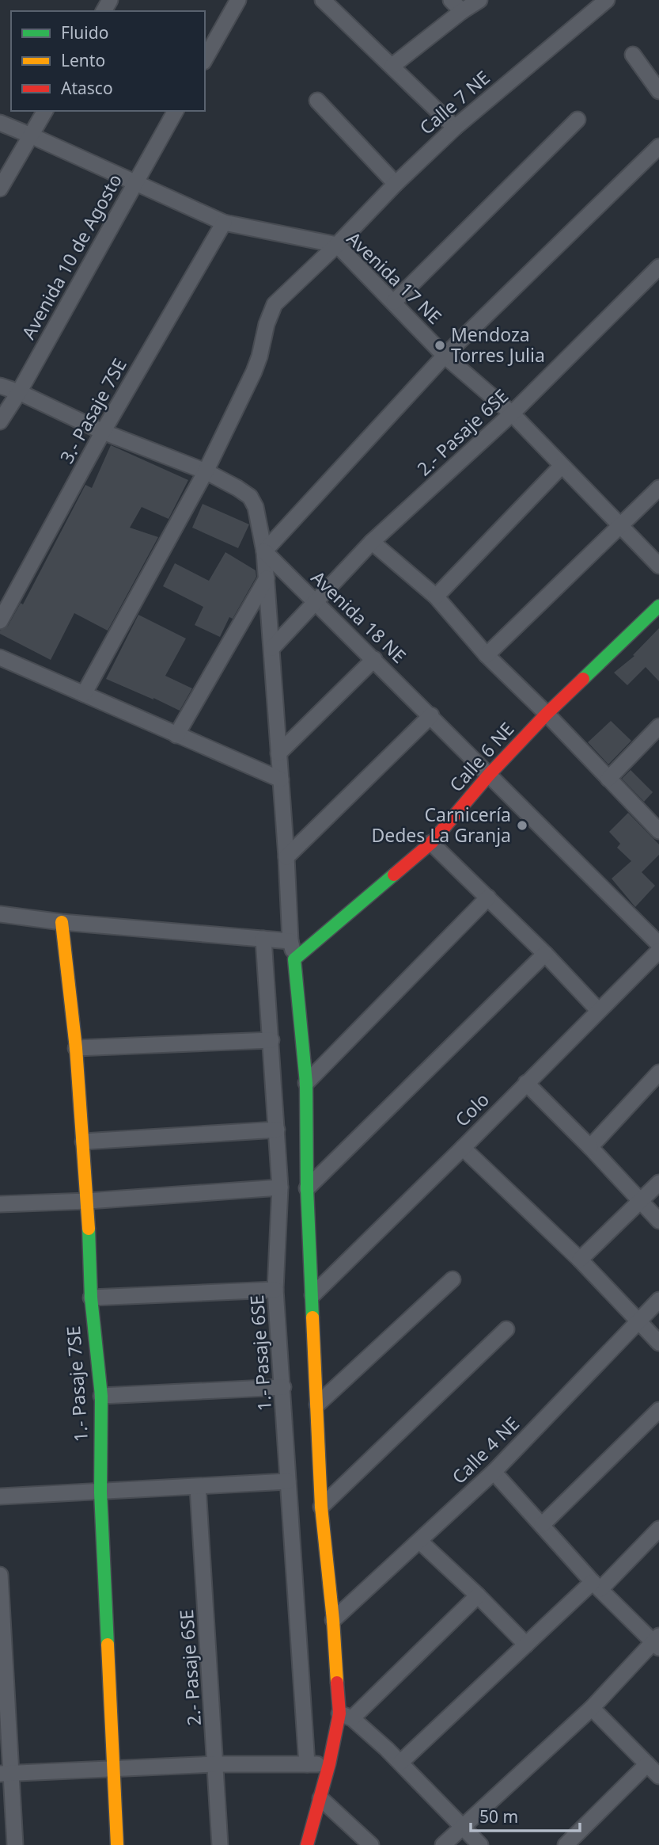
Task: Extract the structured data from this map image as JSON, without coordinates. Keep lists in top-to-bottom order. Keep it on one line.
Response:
{"streets":{"street":["Calle 7 NE","Avenida 10 de Agosto","Avenida 17 NE","3.- Pasaje 7SE","2.- Pasaje 6SE","Avenida 18 NE","Calle 6 NE","Colo","1.- Pasaje 6SE","1.- Pasaje 7SE","Calle 4 NE"]},"crossings":[["Calle 7 NE","Avenida 17 NE"],["Avenida 10 de Agosto","Avenida 17 NE"],["Avenida 17 NE","3.- Pasaje 7SE"],["Avenida 17 NE","2.- Pasaje 6SE"],["2.- Pasaje 6SE","Avenida 18 NE"],["Avenida 18 NE","Calle 6 NE"]],"places":["Mendoza Torres Julia","Carnicería Dedes La Granja"],"legend":["Fluido","Lento","Atasco"],"scale_bar":"50 m"}
